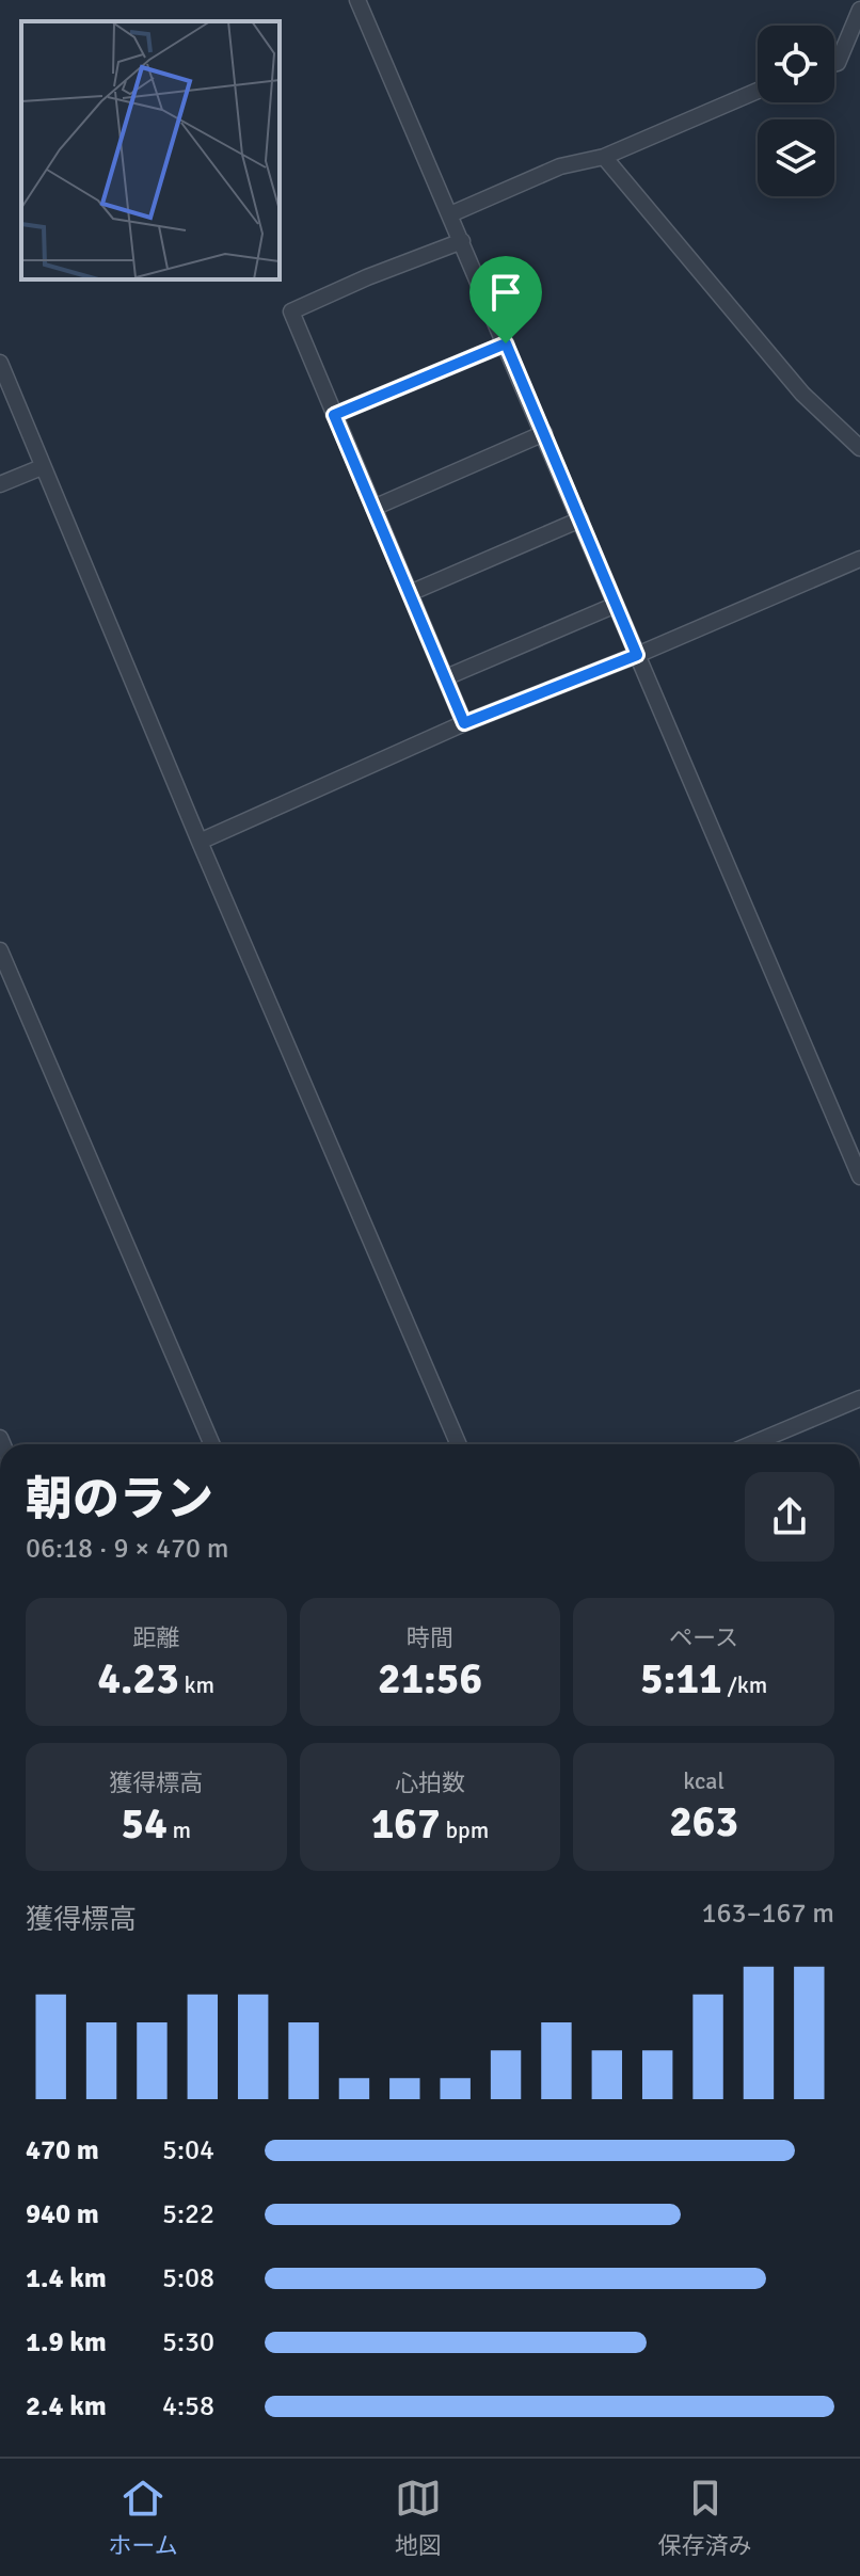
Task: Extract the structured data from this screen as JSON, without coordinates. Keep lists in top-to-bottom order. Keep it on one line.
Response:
{"page":{"heading":["朝のラン","06:18 · 9 × 470 m"],"stats":[["距離","4.23 km"],["時間","21:56"],["ペース","5:11 /km"],["獲得標高","54 m"],["心拍数","167 bpm"],["kcal","263"]],"chart":["獲得標高","163–167 m"],"list":[{"name":"470 m","note":"5:04"},{"name":"940 m","note":"5:22"},{"name":"1.4 km","note":"5:08"},{"name":"1.9 km","note":"5:30"},{"name":"2.4 km","note":"4:58"}],"tabs":["ホーム","地図","保存済み"]}}
